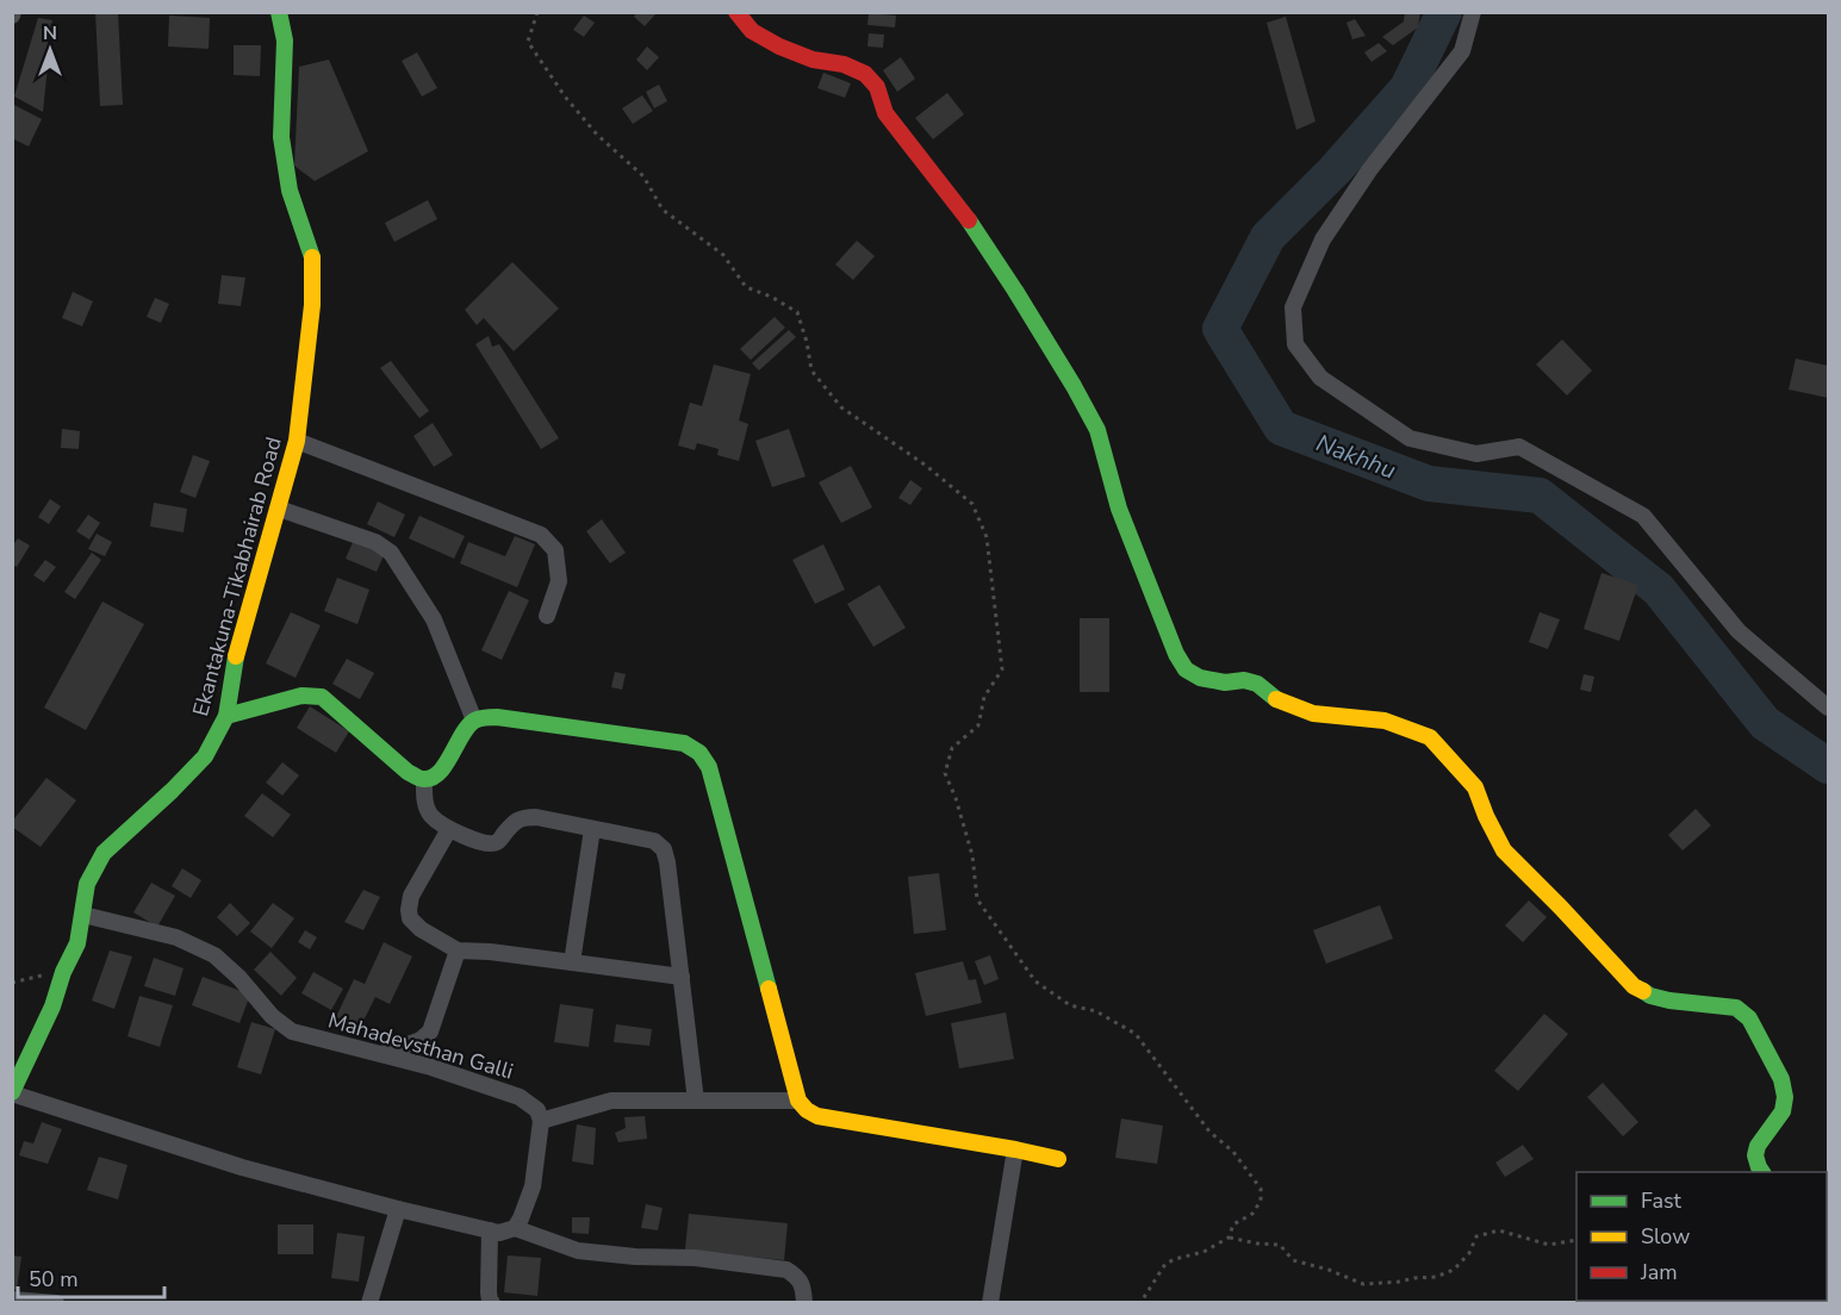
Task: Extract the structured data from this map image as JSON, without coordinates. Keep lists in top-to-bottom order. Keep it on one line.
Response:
{"streets":{"street":["Ekantakuna-Tikabhairab Road","Mahadevsthan Galli"]},"crossings":[["Ekantakuna-Tikabhairab Road","Mahadevsthan Galli"]],"water":["Nakhhu"],"legend":["Fast","Slow","Jam"],"scale_bar":"50 m","north":"top"}
